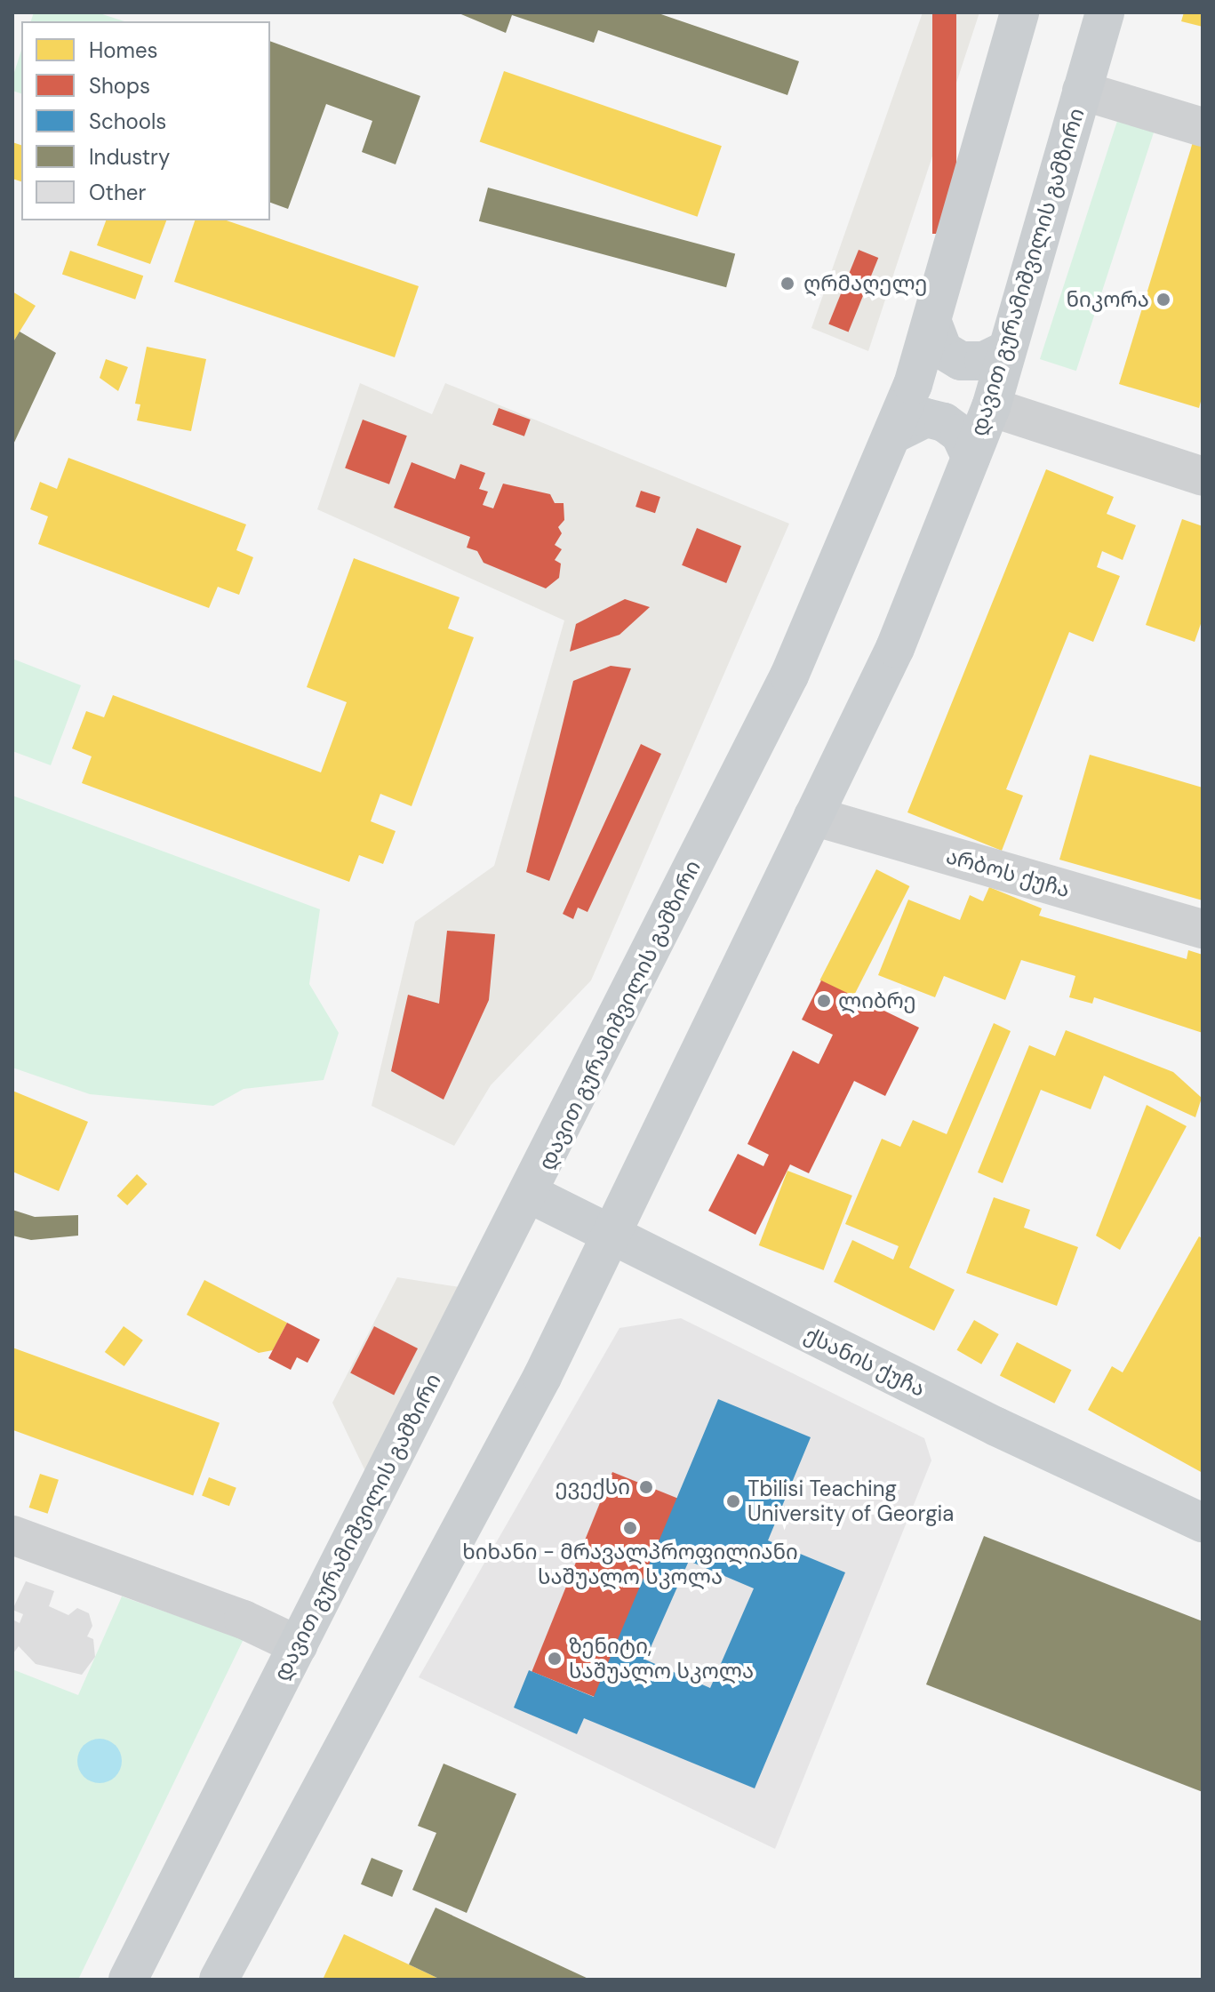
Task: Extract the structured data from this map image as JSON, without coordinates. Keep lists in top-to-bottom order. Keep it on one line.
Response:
{"streets":{"main road":["დავით გურამიშვილის გამზირი","ქსანის ქუჩა"],"street":["არბოს ქუჩა"]},"crossings":[["დავით გურამიშვილის გამზირი","არბოს ქუჩა"],["დავით გურამიშვილის გამზირი","ქსანის ქუჩა"]],"places":["ღრმაღელე","ნიკორა","ლიბრე","ევექსი","Tbilisi Teaching University of Georgia","ხიხანი - მრავალპროფილიანი საშუალო სკოლა","ზენიტი, საშუალო სკოლა"],"legend":["Homes","Shops","Schools","Industry","Other"]}
